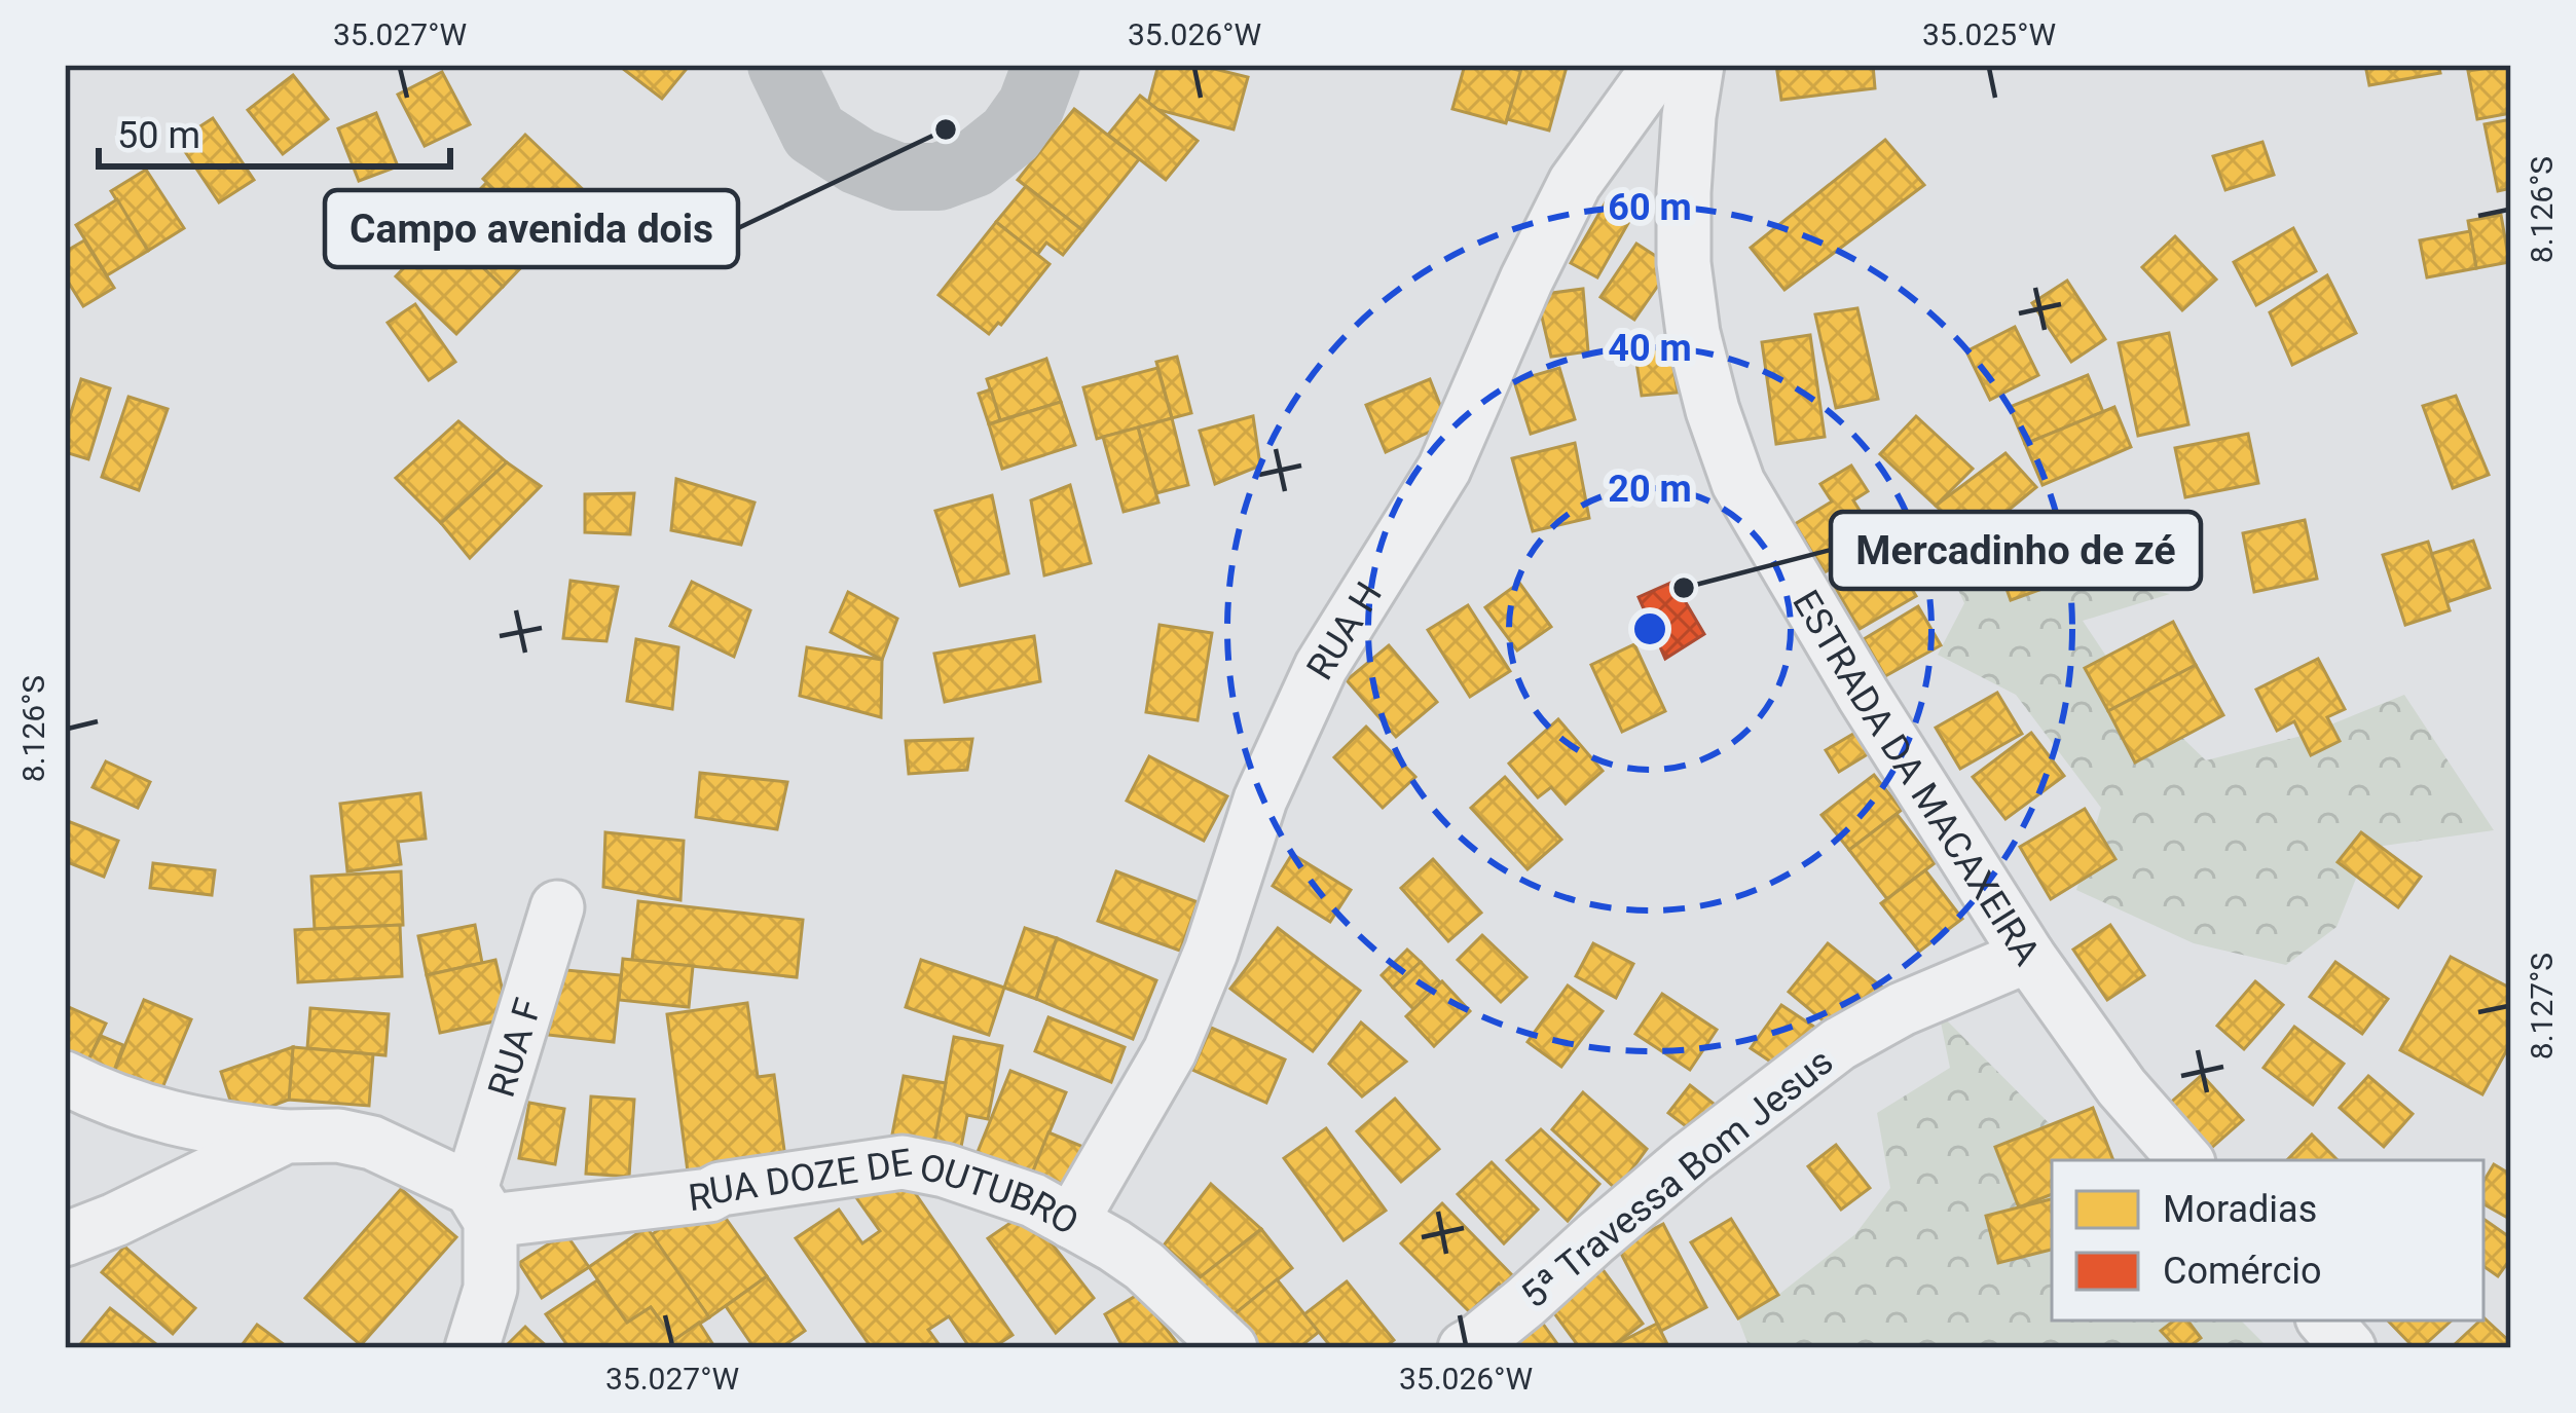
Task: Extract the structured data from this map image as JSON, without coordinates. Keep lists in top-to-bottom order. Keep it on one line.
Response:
{"streets":{"street":["RUA H","ESTRADA DA MACAXEIRA","RUA F","5ª Travessa Bom Jesus","RUA DOZE DE OUTUBRO"]},"crossings":[["RUA H","RUA DOZE DE OUTUBRO"],["ESTRADA DA MACAXEIRA","5ª Travessa Bom Jesus"],["RUA F","RUA DOZE DE OUTUBRO"]],"places":["Campo avenida dois","Mercadinho de zé"],"legend":["Moradias","Comércio"],"scale_bar":"50 m","coordinates":["35.027°W","35.026°W","35.025°W","8.126°S","8.127°S"],"rings":["60 m","40 m","20 m"]}
